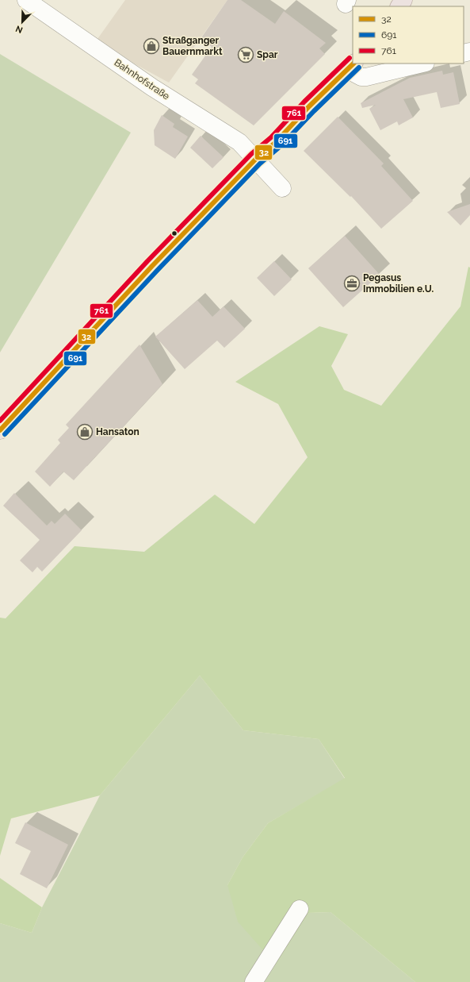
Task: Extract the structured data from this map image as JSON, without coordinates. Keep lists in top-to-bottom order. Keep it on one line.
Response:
{"streets":{"street":["Bahnhofstraße"]},"places":{"shop":["Straßganger Bauernmarkt","Hansaton"],"supermarket":["Spar"],"office":["Pegasus Immobilien e.U."]},"lines":["transit line 761","transit line 32","transit line 691"],"legend":["32","691","761"],"north":"bottom left"}
